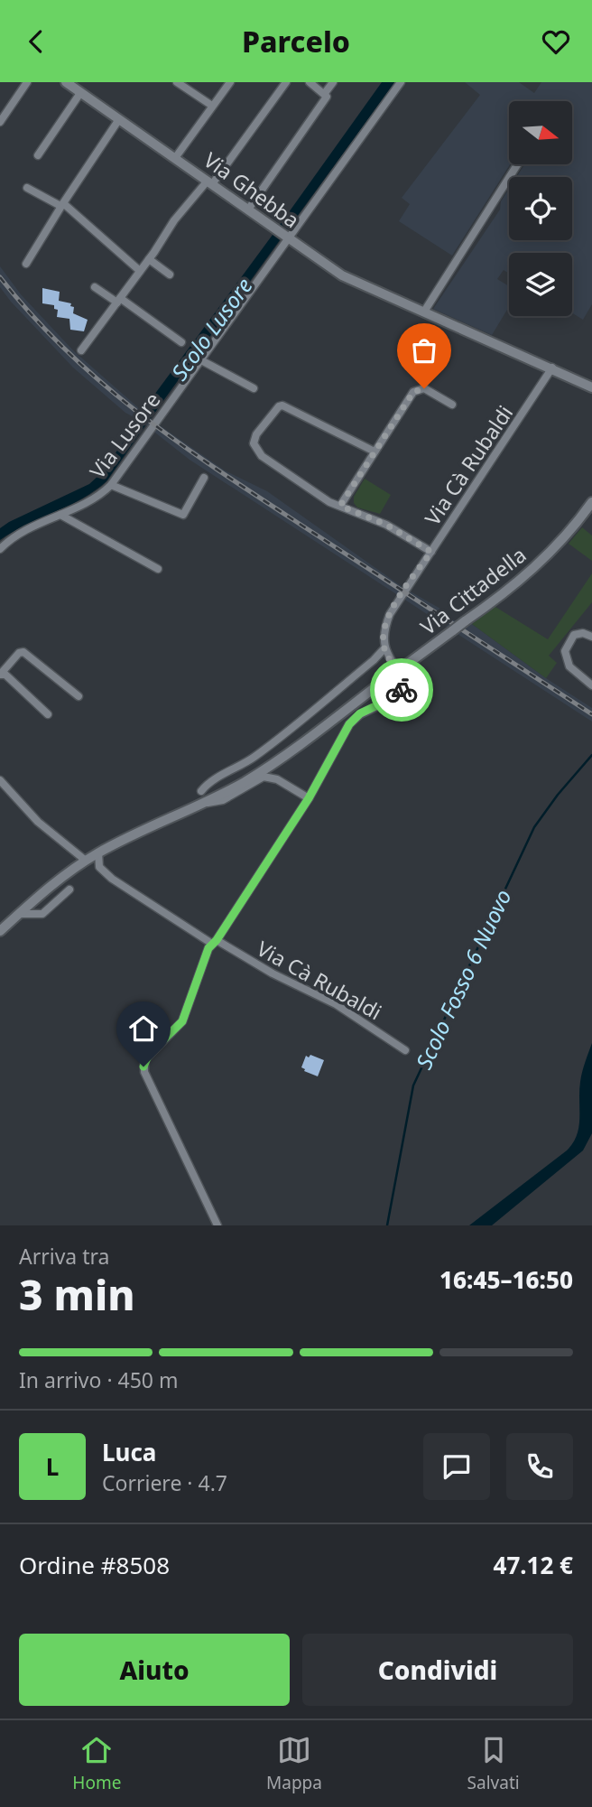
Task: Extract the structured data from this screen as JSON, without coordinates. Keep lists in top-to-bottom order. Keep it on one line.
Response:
{"streets":{"main road":["Via Ghebba","Via Cittadella"],"street":["Via Lusore","Via Cà Rubaldi"]},"crossings":[["Via Ghebba","Via Lusore"],["Via Ghebba","Via Cà Rubaldi"],["Via Cà Rubaldi","Via Cittadella"]],"water":["Scolo Lusore","Scolo Fosso 6 Nuovo"],"north":"right","page":{"header":"Parcelo","heading":["3 min","Arriva tra","16:45–16:50"],"panel":["Luca","Corriere · 4.7","Ordine #8508","47.12 €"],"bar":"In arrivo · 450 m","round":"L","buttons":["Aiuto","Condividi"],"tabs":["Home","Mappa","Salvati"]}}
